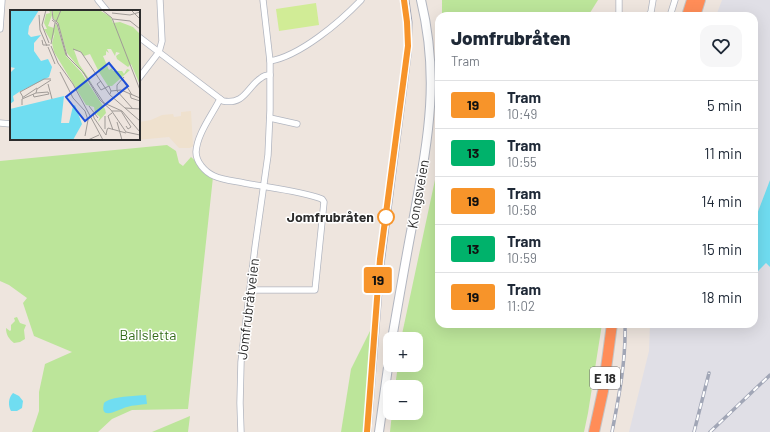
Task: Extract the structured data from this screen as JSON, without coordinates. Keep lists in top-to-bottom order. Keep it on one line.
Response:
{"streets":{"highway":["E 18"],"main road":["Kongsveien"],"street":["Jomfrubråtveien"]},"parks":["Ballsletta"],"places":["Jomfrubråten"],"lines":["tram line 19"],"page":{"on_map":"19","heading":["Jomfrubråten","Tram"],"list":[{"mark":"19","name":"Tram","note":"10:49","value":"5 min"},{"mark":"13","name":"Tram","note":"10:55","value":"11 min"},{"mark":"19","name":"Tram","note":"10:58","value":"14 min"},{"mark":"13","name":"Tram","note":"10:59","value":"15 min"},{"mark":"19","name":"Tram","note":"11:02","value":"18 min"}],"map_buttons":["+","−"]}}
